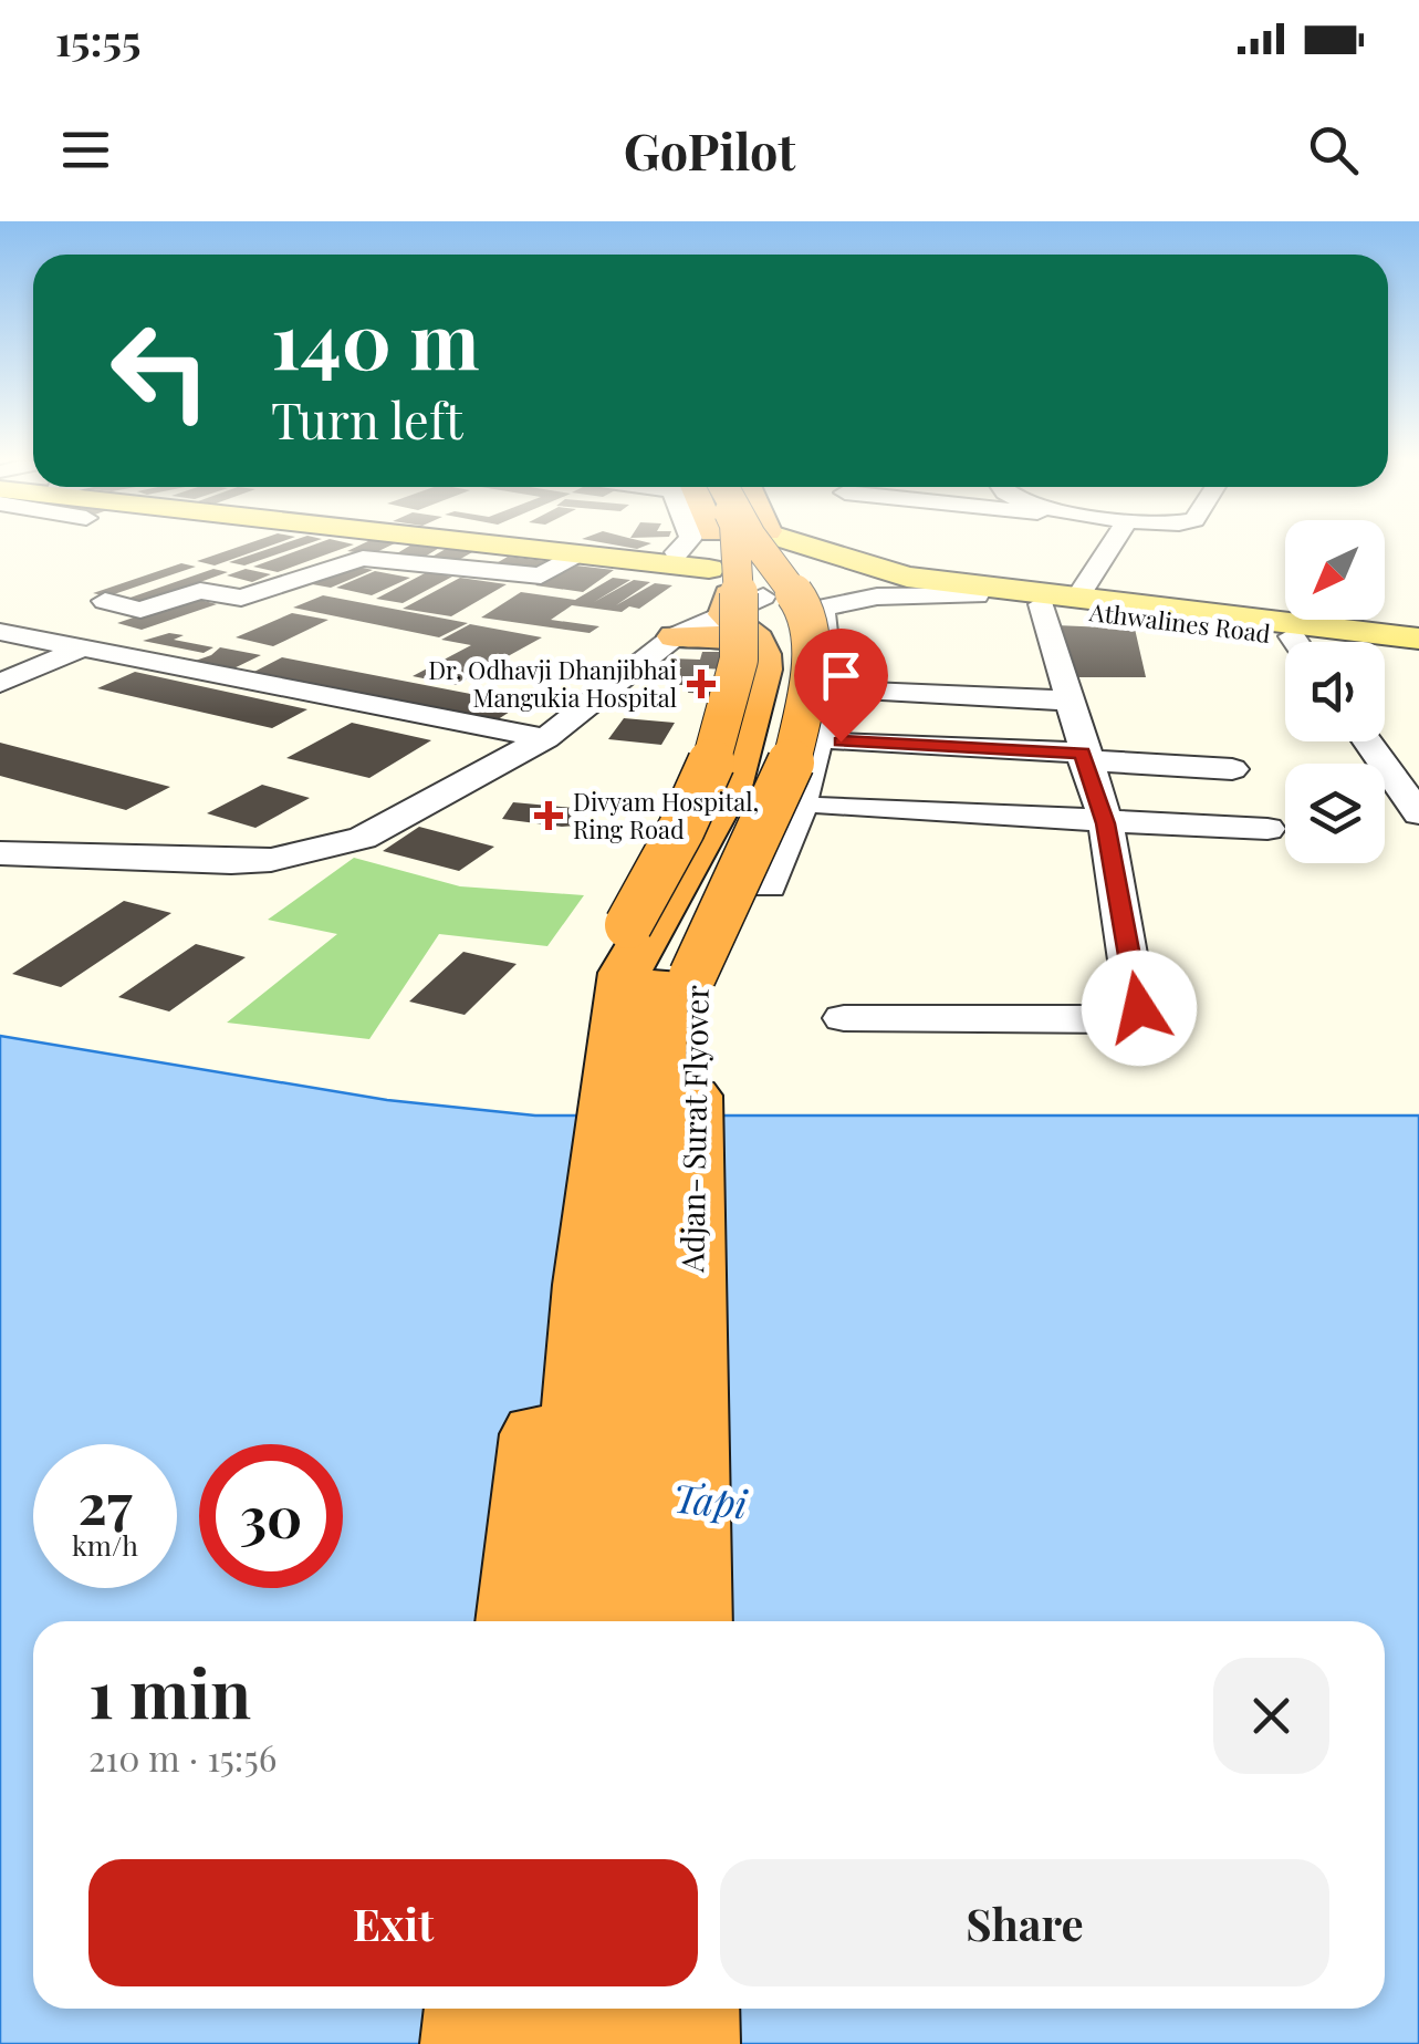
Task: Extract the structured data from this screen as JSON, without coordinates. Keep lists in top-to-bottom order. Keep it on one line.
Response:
{"streets":{"highway":["Adjan- Surat Flyover"],"main road":["Athwalines Road"]},"water":["Tapi"],"places":{"health":["Dr. Odhavji Dhanjibhai Mangukia Hospital","Divyam Hospital, Ring Road"]},"north":"bottom left","page":{"status":"15:55","header":"GoPilot","turn":["140 m","Turn left"],"speed":"27 km/h","limit":"30","heading":["1 min","210 m · 15:56"],"buttons":["Exit","Share"]}}
